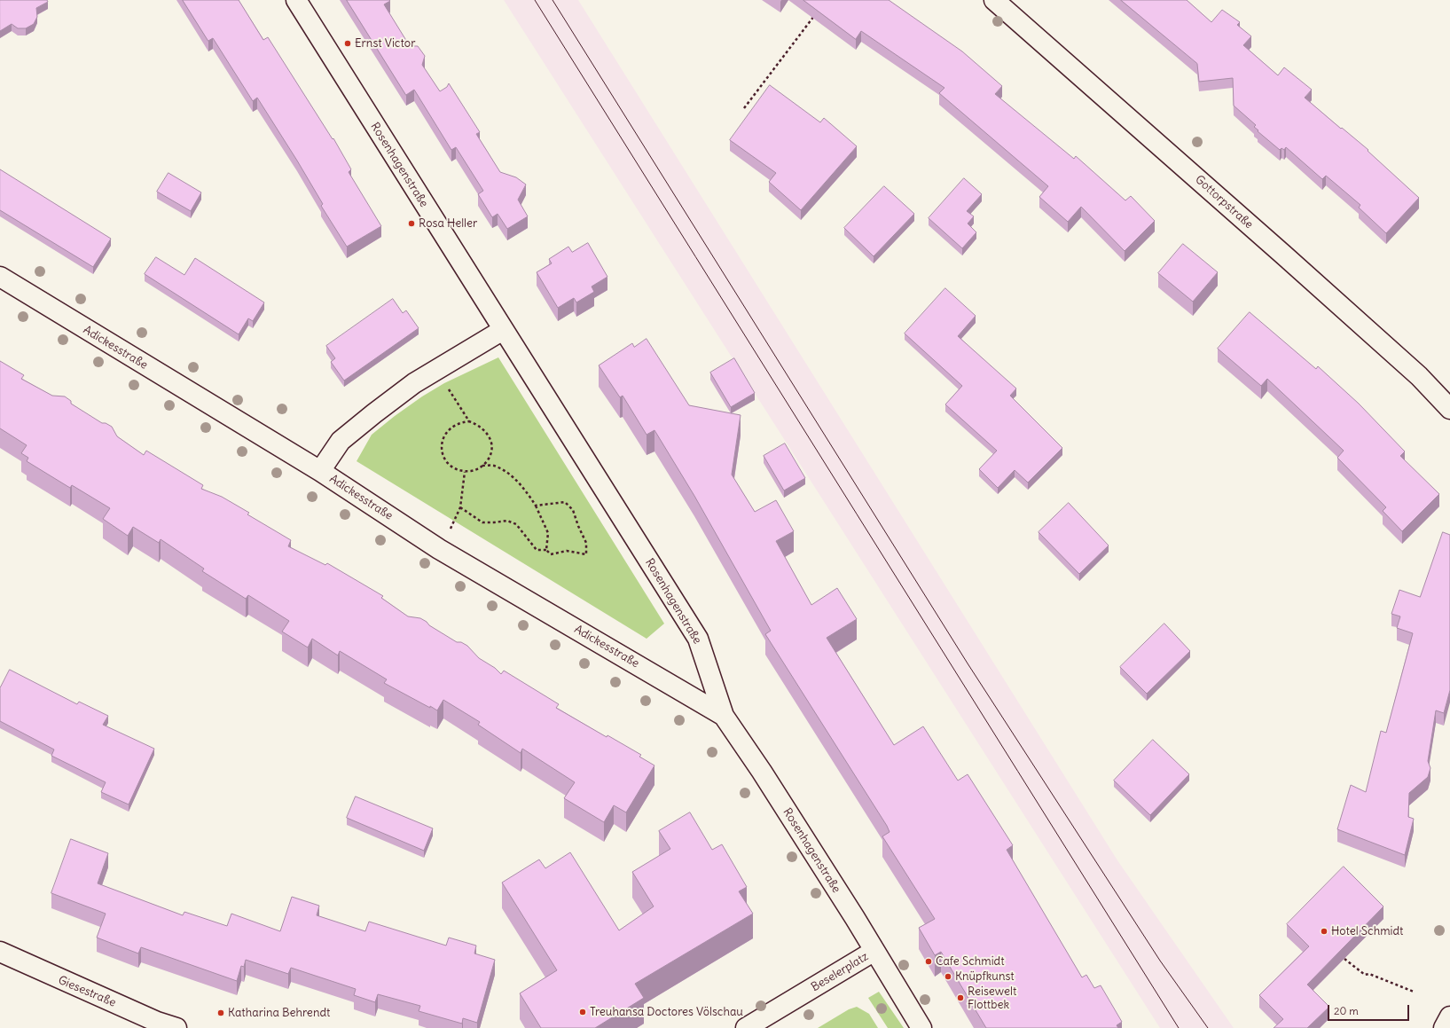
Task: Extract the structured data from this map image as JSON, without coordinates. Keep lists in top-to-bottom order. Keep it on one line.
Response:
{"streets":{"street":["Rosenhagenstraße","Gottorpstraße","Adickesstraße","Beselerplatz","Giesestraße"]},"crossings":[["Rosenhagenstraße","Adickesstraße"],["Rosenhagenstraße","Beselerplatz"]],"places":["Ernst Victor","Rosa Heller","Hotel Schmidt","Cafe Schmidt","Knüpfkunst","Reisewelt Flottbek","Treuhansa Doctores Völschau","Katharina Behrendt"],"scale_bar":"20 m"}
